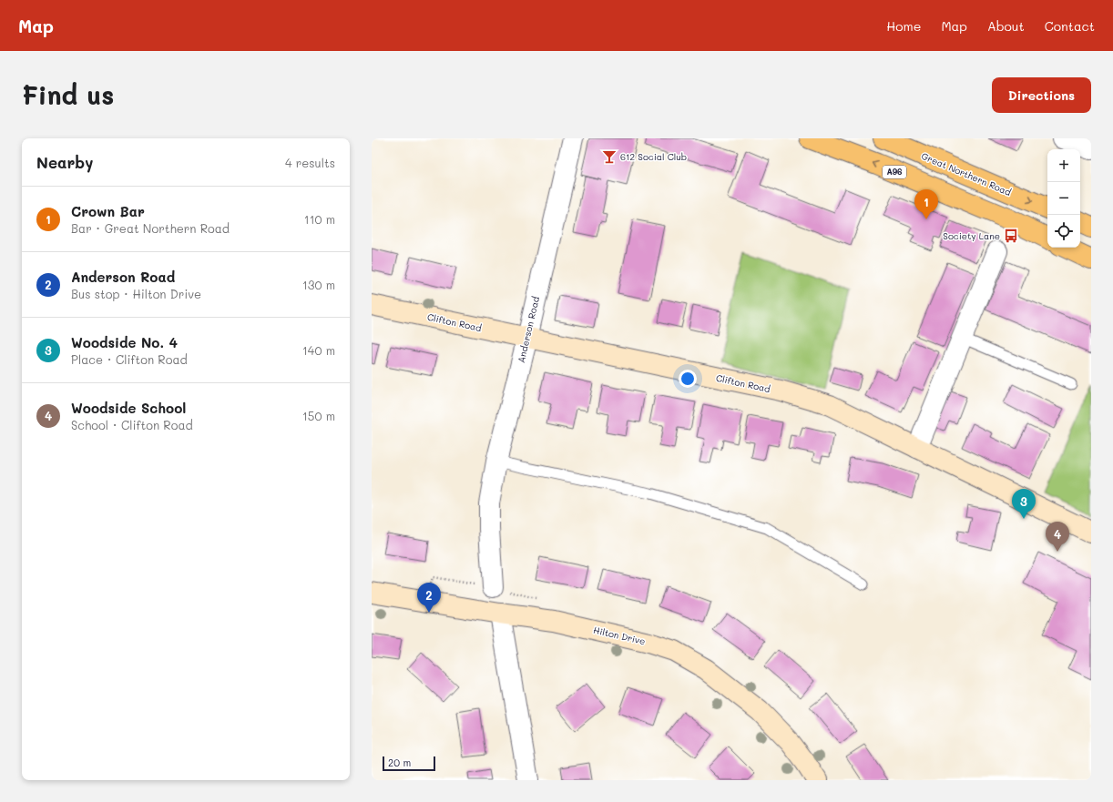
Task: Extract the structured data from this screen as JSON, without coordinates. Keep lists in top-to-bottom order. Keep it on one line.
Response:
{"streets":{"main road":["A96","Great Northern Road"],"street":["Clifton Road","Anderson Road","Hilton Drive"]},"crossings":[["Clifton Road","Anderson Road"]],"places":{"bar":["612 Social Club"],"bus stop":["Society Lane"]},"scale_bar":"20 m","page":{"header":"Map","nav":["Home","Map","About","Contact"],"buttons":"Directions","title":"Find us","heading":["Nearby","4 results"],"map_buttons":["+","−"],"list":[{"mark":"1","name":"Crown Bar","note":"Bar · Great Northern Road","value":"110 m"},{"mark":"2","name":"Anderson Road","note":"Bus stop · Hilton Drive","value":"130 m"},{"mark":"3","name":"Woodside No. 4","note":"Place · Clifton Road","value":"140 m"},{"mark":"4","name":"Woodside School","note":"School · Clifton Road","value":"150 m"}],"pins":["1","3","4","2"],"scale":"20 m"}}
